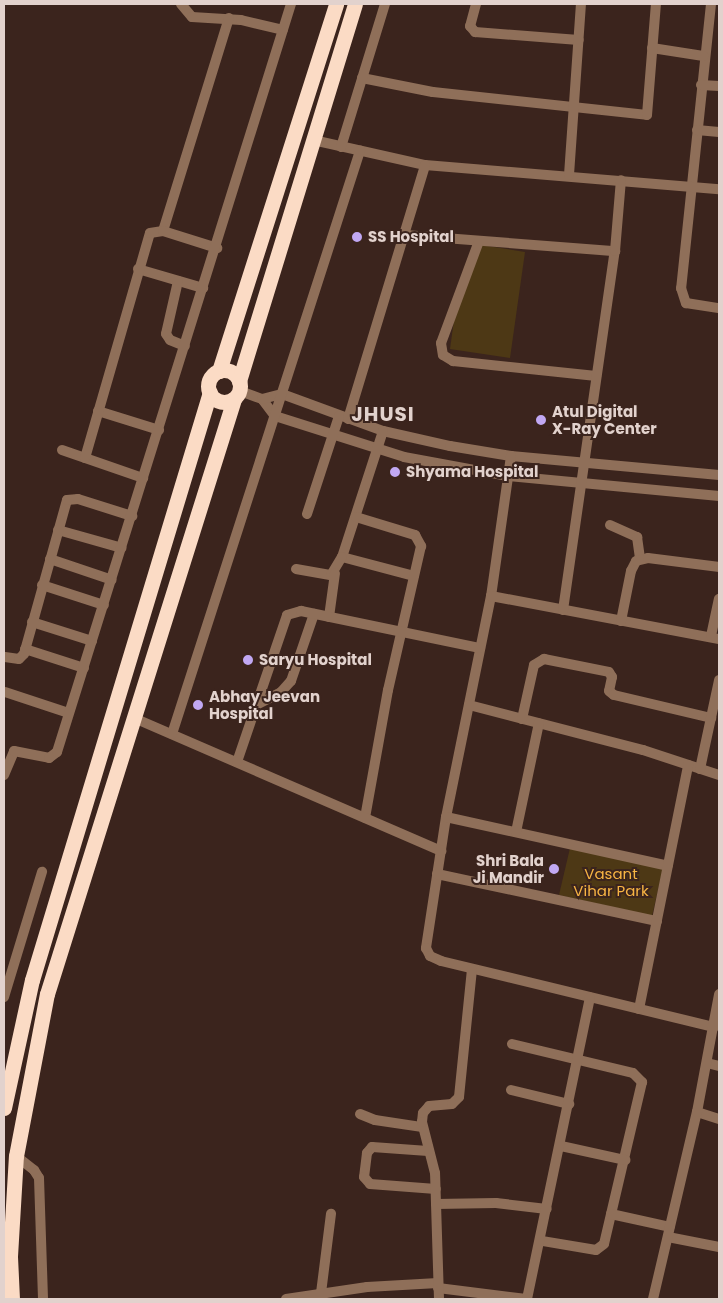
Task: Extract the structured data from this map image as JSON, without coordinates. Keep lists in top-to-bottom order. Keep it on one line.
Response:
{"districts":["JHUSI"],"parks":["Vasant Vihar Park"],"places":["SS Hospital","Atul Digital X-Ray Center","Shyama Hospital","Saryu Hospital","Abhay Jeevan Hospital","Shri Bala Ji Mandir"]}
